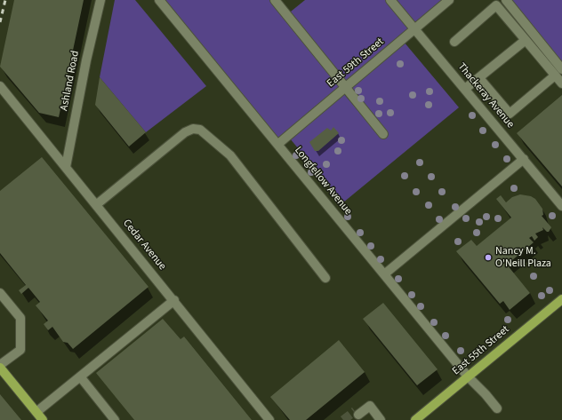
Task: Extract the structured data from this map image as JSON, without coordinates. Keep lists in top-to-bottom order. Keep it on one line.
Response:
{"streets":{"main road":["East 55th Street"],"street":["East 59th Street","Ashland Road","Thackeray Avenue","Longfellow Avenue","Cedar Avenue"]},"crossings":[["East 59th Street","Thackeray Avenue"],["East 59th Street","Longfellow Avenue"],["Ashland Road","Cedar Avenue"],["Longfellow Avenue","East 55th Street"]],"places":["Nancy M. O'Neill Plaza"]}
